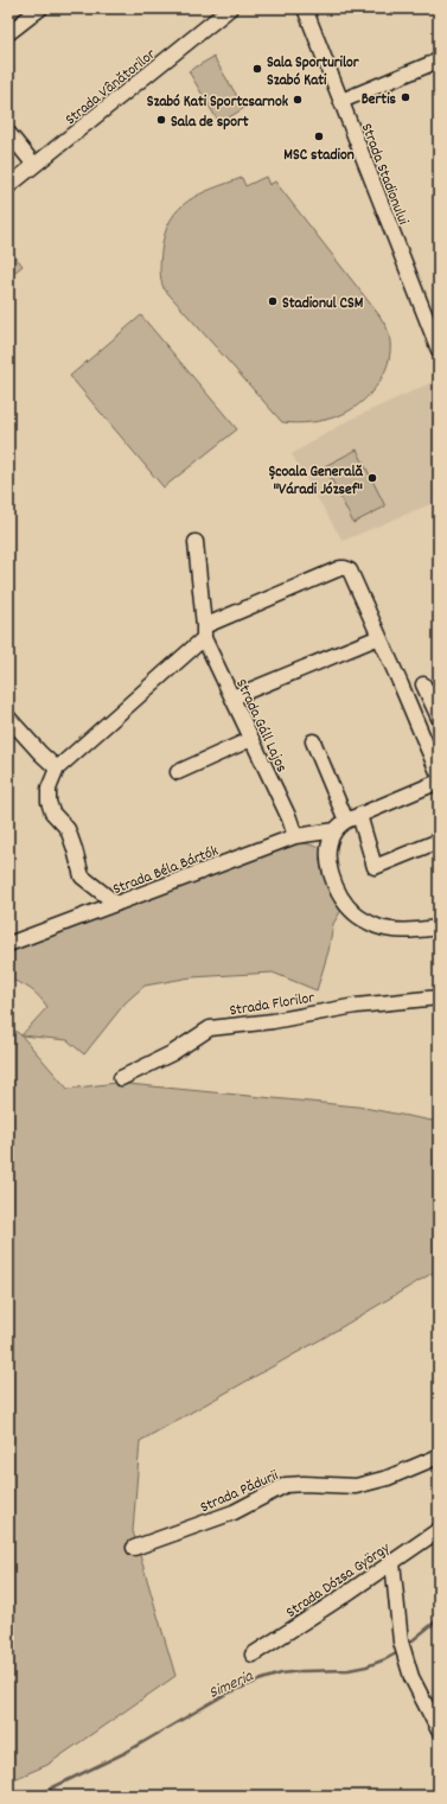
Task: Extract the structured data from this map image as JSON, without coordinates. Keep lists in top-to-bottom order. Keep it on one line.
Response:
{"streets":{"street":["Strada Vânătorilor","Strada Stadionului","Strada Gáll Lajos","Strada Béla Bártók","Strada Florilor","Strada Pădurii","Strada Dózsa György"]},"crossings":[["Strada Gáll Lajos","Strada Béla Bártók"]],"water":["Simeria"],"places":["Sala Sporturilor Szabó Kati","Bertis","Szabó Kati Sportcsarnok","Sala de sport","MSC stadion","Stadionul CSM","Școala Generală \"Váradi József\""]}
